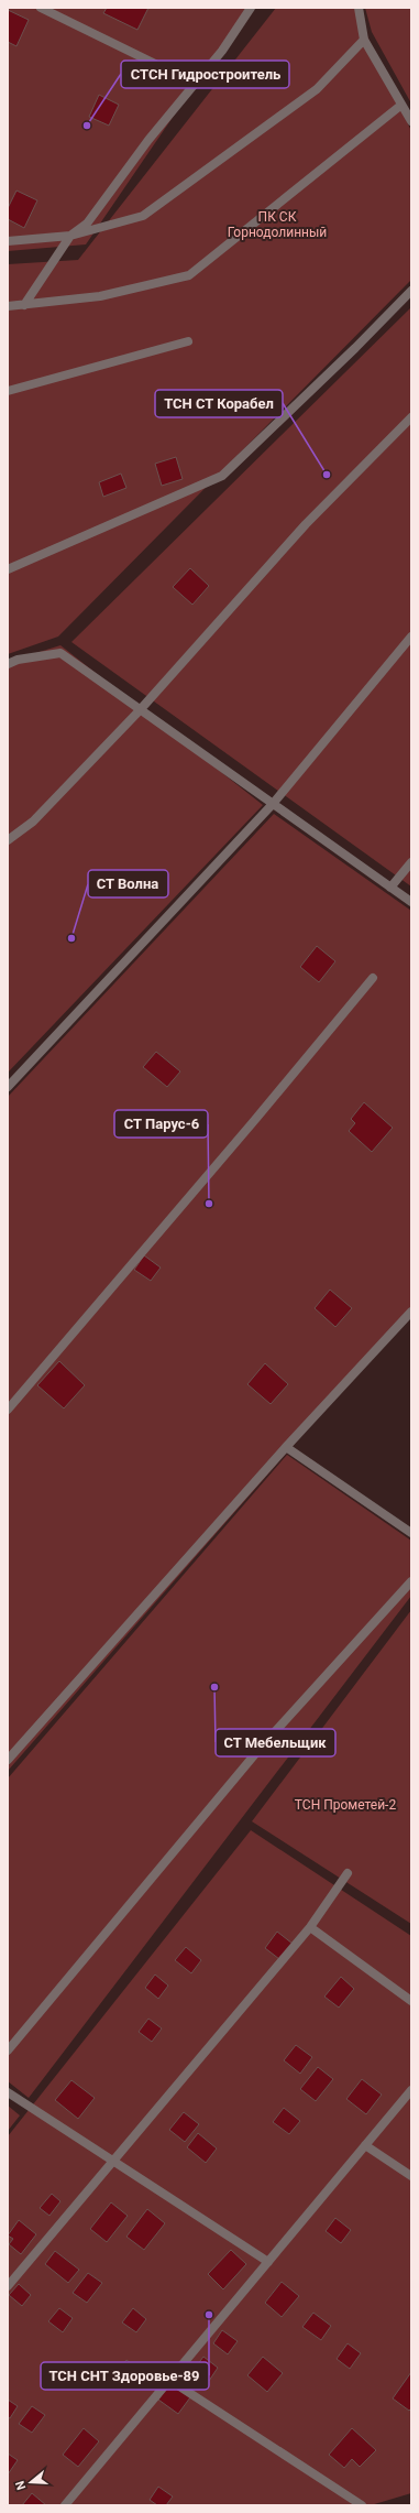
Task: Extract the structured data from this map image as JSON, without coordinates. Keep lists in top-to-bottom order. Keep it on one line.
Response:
{"parks":["ПК СК Горнодолинный","ТСН Прометей-2"],"places":["СТСН Гидростроитель","ТСН СТ Корабел","СТ Волна","СТ Парус-6","СТ Мебельщик","ТСН СНТ Здоровье-89"],"north":"left"}
